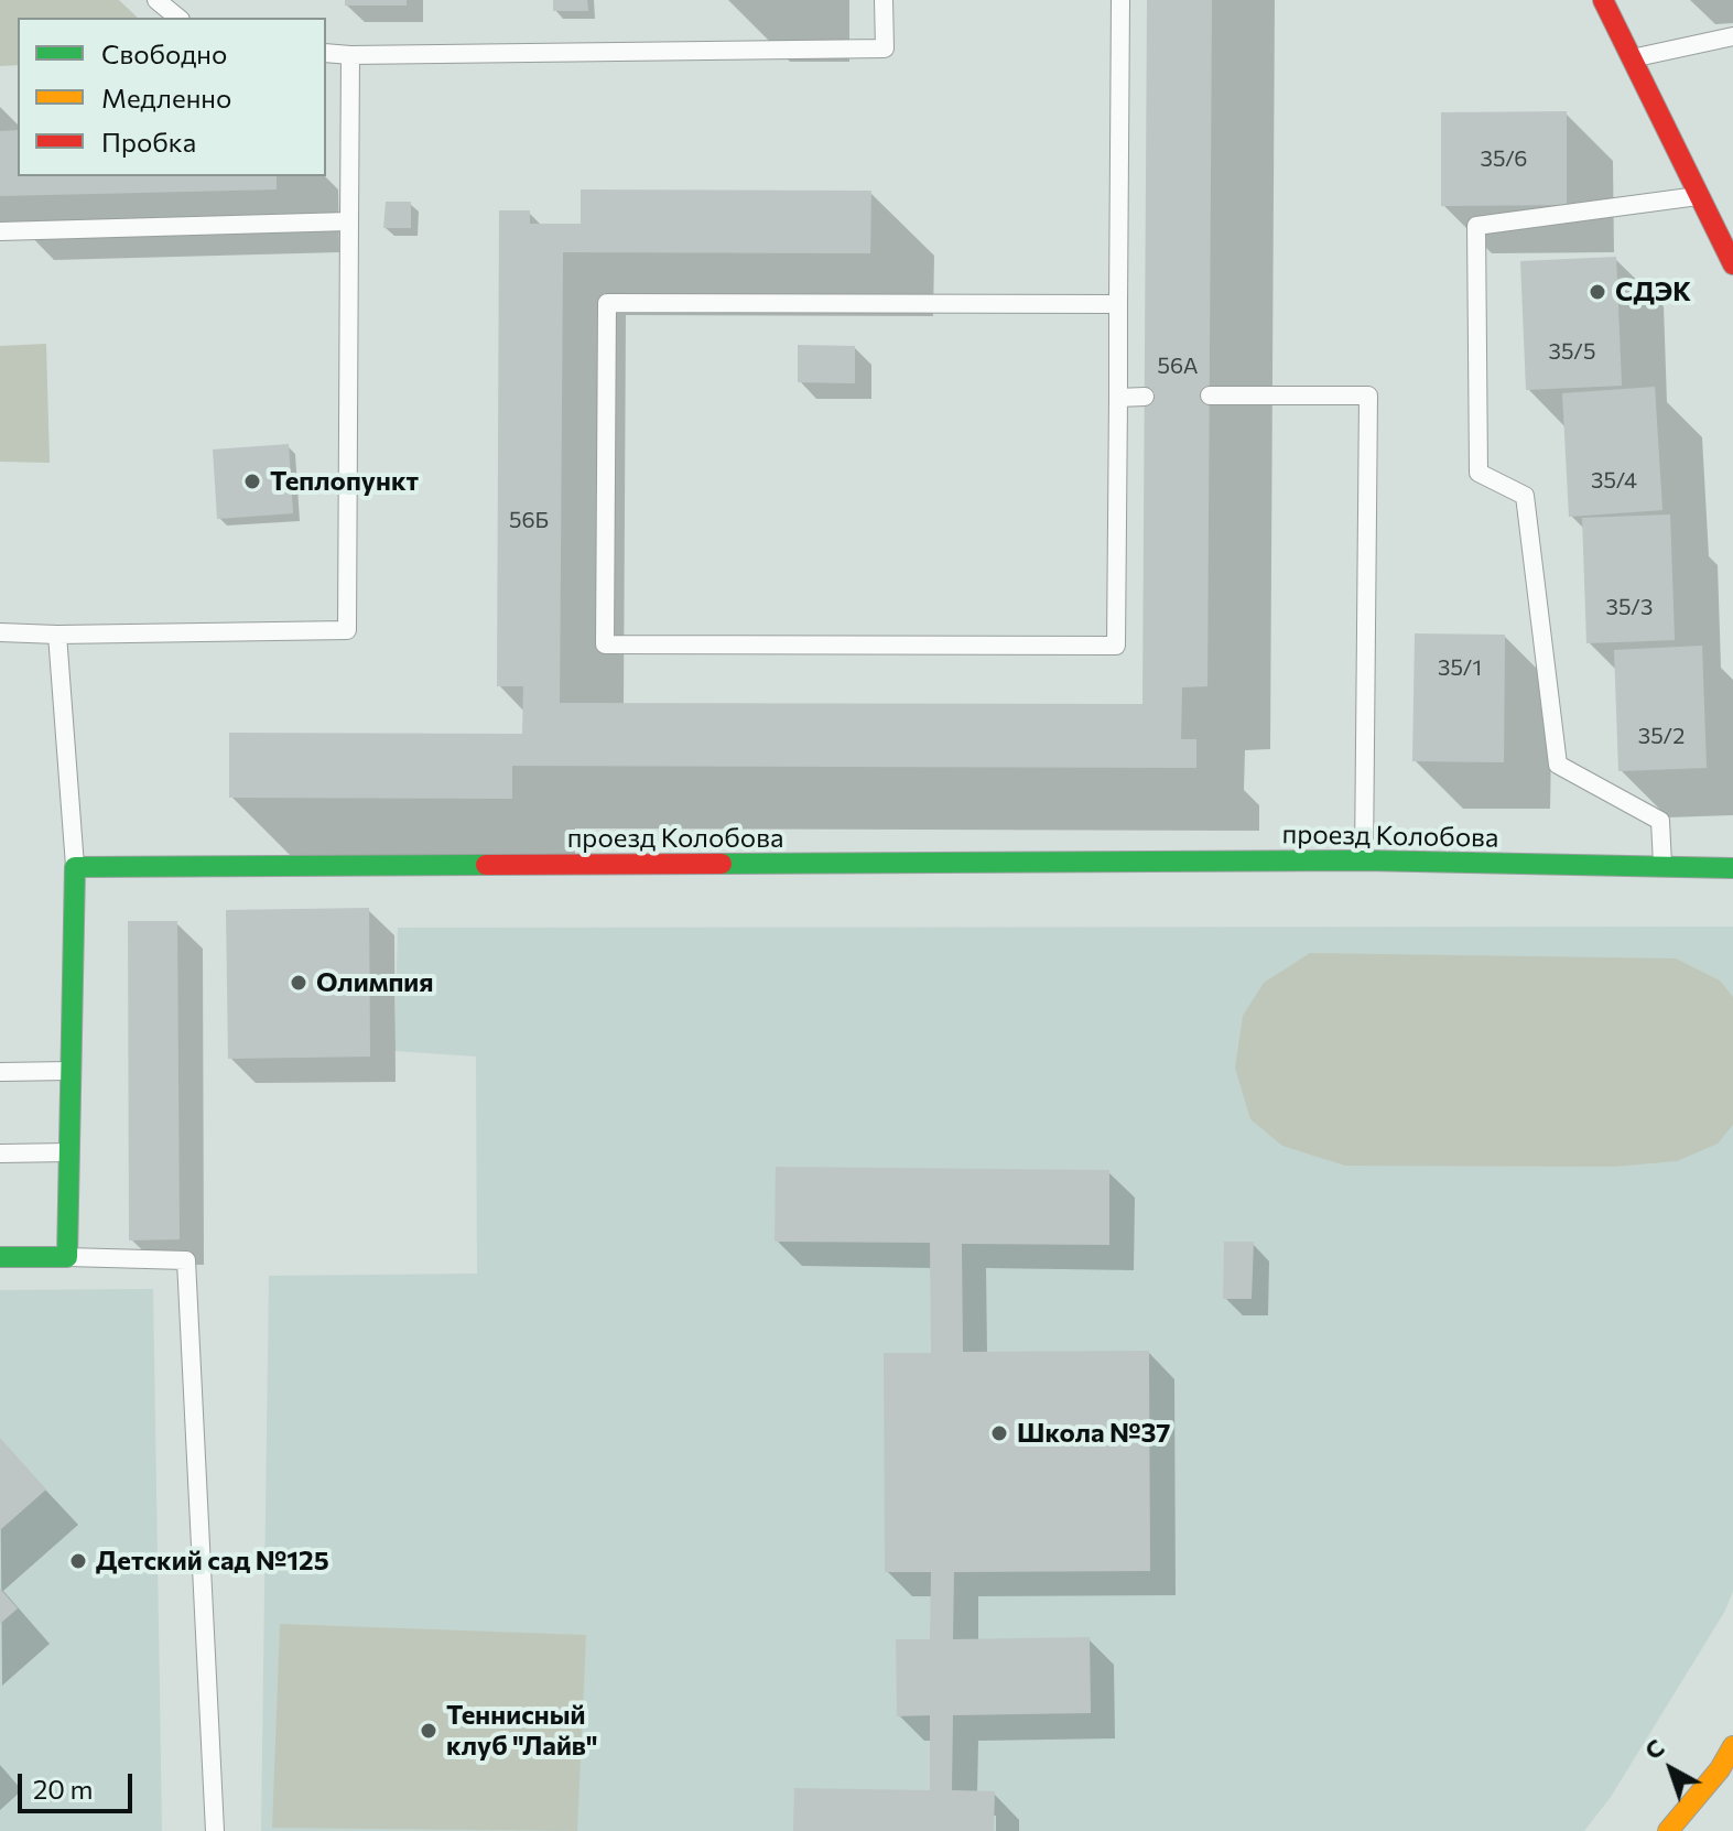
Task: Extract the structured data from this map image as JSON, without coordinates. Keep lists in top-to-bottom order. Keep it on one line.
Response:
{"streets":{"street":["проезд Колобова"]},"places":["СДЭК","Теплопункт","Олимпия","Школа №37","Детский сад №125","Теннисный клуб \"Лайв\""],"house_numbers":["35/6","35/5","56А","35/4","56Б","35/3","35/1","35/2"],"legend":["Свободно","Медленно","Пробка"],"scale_bar":"20 m","north":"top left"}
